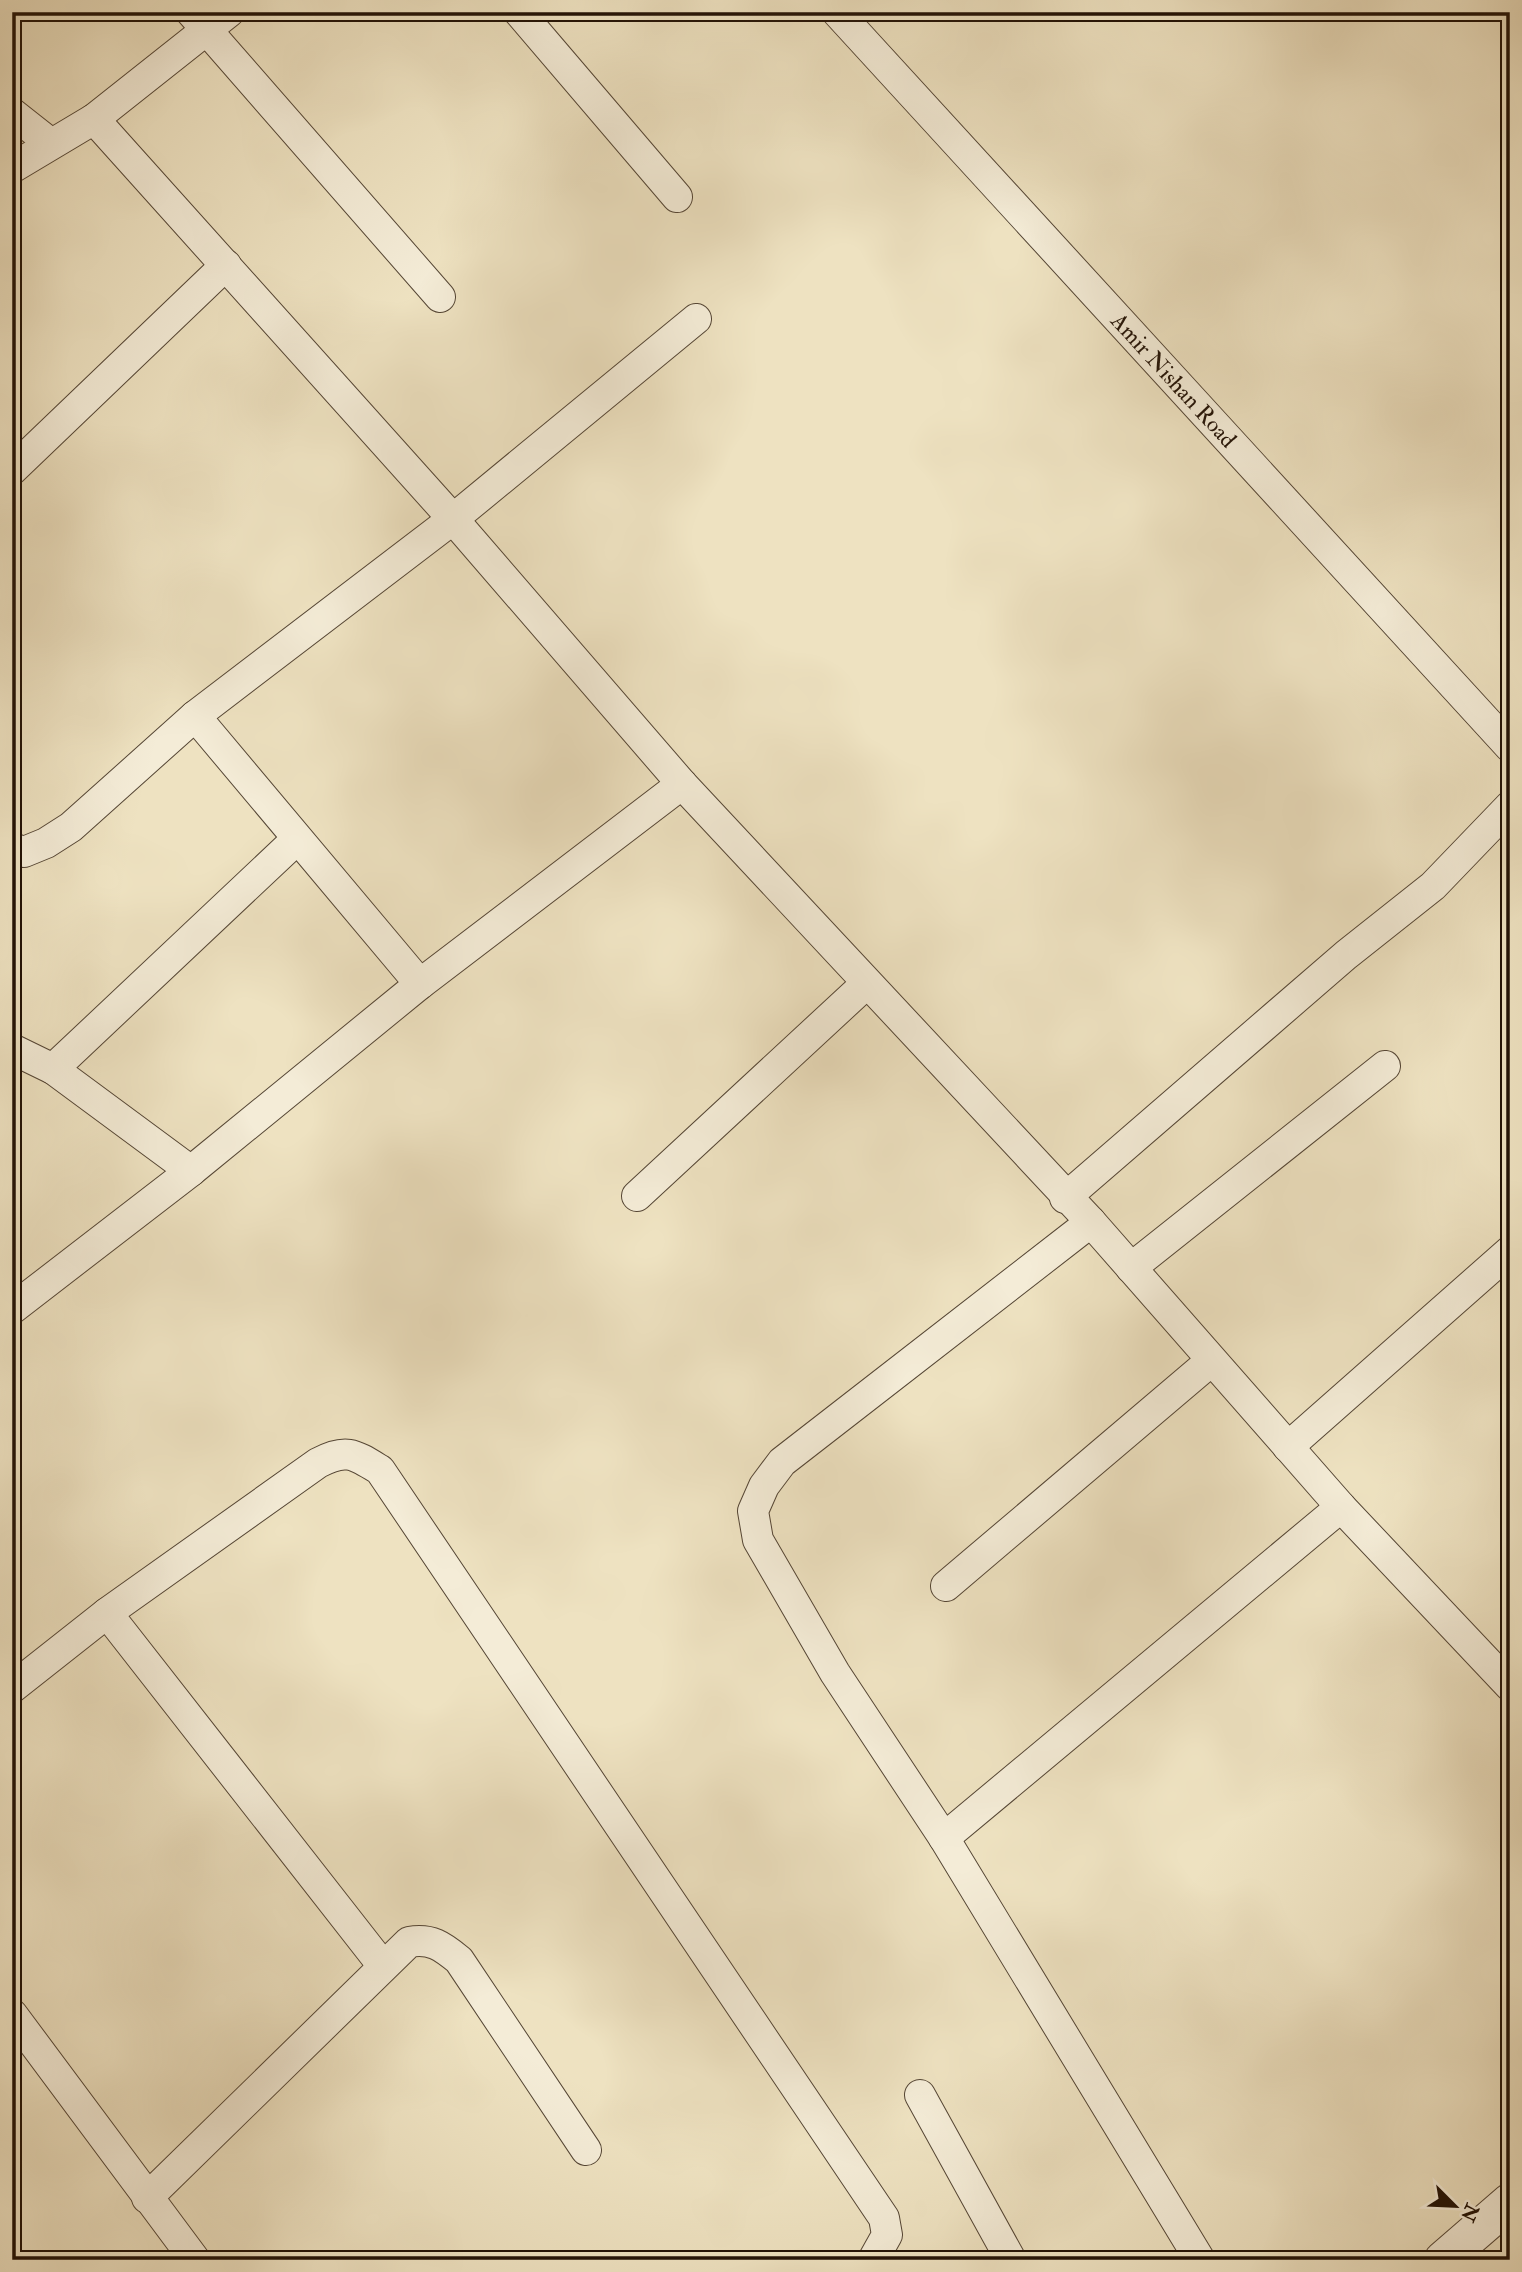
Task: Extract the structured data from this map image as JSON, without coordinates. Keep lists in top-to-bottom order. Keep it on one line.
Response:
{"streets":{"street":["Amir Nishan Road"]},"north":"bottom right"}
